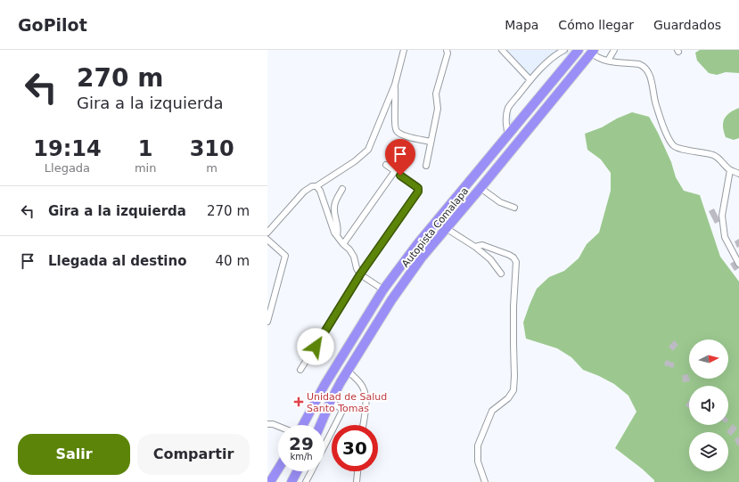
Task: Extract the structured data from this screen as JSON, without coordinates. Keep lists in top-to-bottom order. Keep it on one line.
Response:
{"streets":{"highway":["Autopista Comalapa"]},"places":{"health":["Unidad de Salud Santo Tomas"]},"north":"right","page":{"header":"GoPilot","nav":["Mapa","Cómo llegar","Guardados"],"turn":["270 m","Gira a la izquierda"],"eta":["19:14","Llegada","1","min","310","m"],"list":[{"name":"Gira a la izquierda","value":"270 m"},{"name":"Llegada al destino","value":"40 m"}],"speed":"29 km/h","limit":"30","buttons":["Salir","Compartir"]}}
